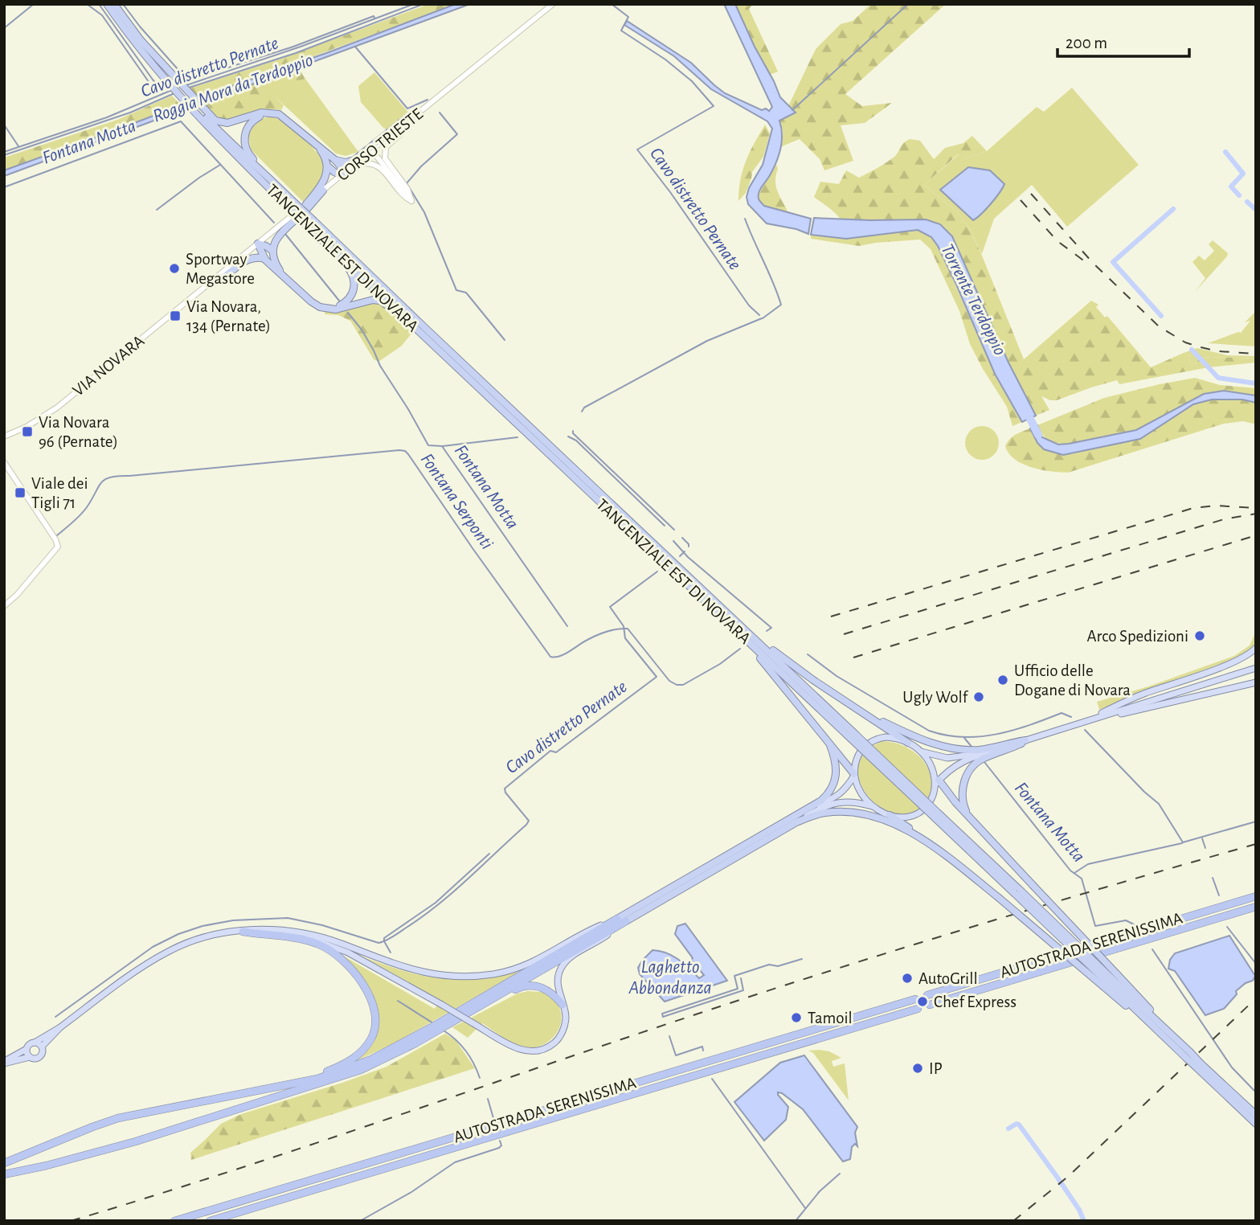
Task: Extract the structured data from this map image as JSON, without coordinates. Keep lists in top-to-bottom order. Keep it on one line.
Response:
{"streets":{"highway":["TANGENZIALE EST DI NOVARA","AUTOSTRADA SERENISSIMA"],"main road":["CORSO TRIESTE","VIA NOVARA"]},"water":["Cavo distretto Pernate","Roggia Mora da Terdoppio","Fontana Motta","Torrente Terdoppio","Fontana Serponti","Laghetto Abbondanza"],"places":{"other":["Sportway Megastore","Arco Spedizioni","Ufficio delle Dogane di Novara","Ugly Wolf","AutoGrill","Chef Express","Tamoil","IP"],"transit":["Via Novara, 134 (Pernate)","Via Novara 96 (Pernate)","Viale dei Tigli 71"]},"scale_bar":"200 m"}
